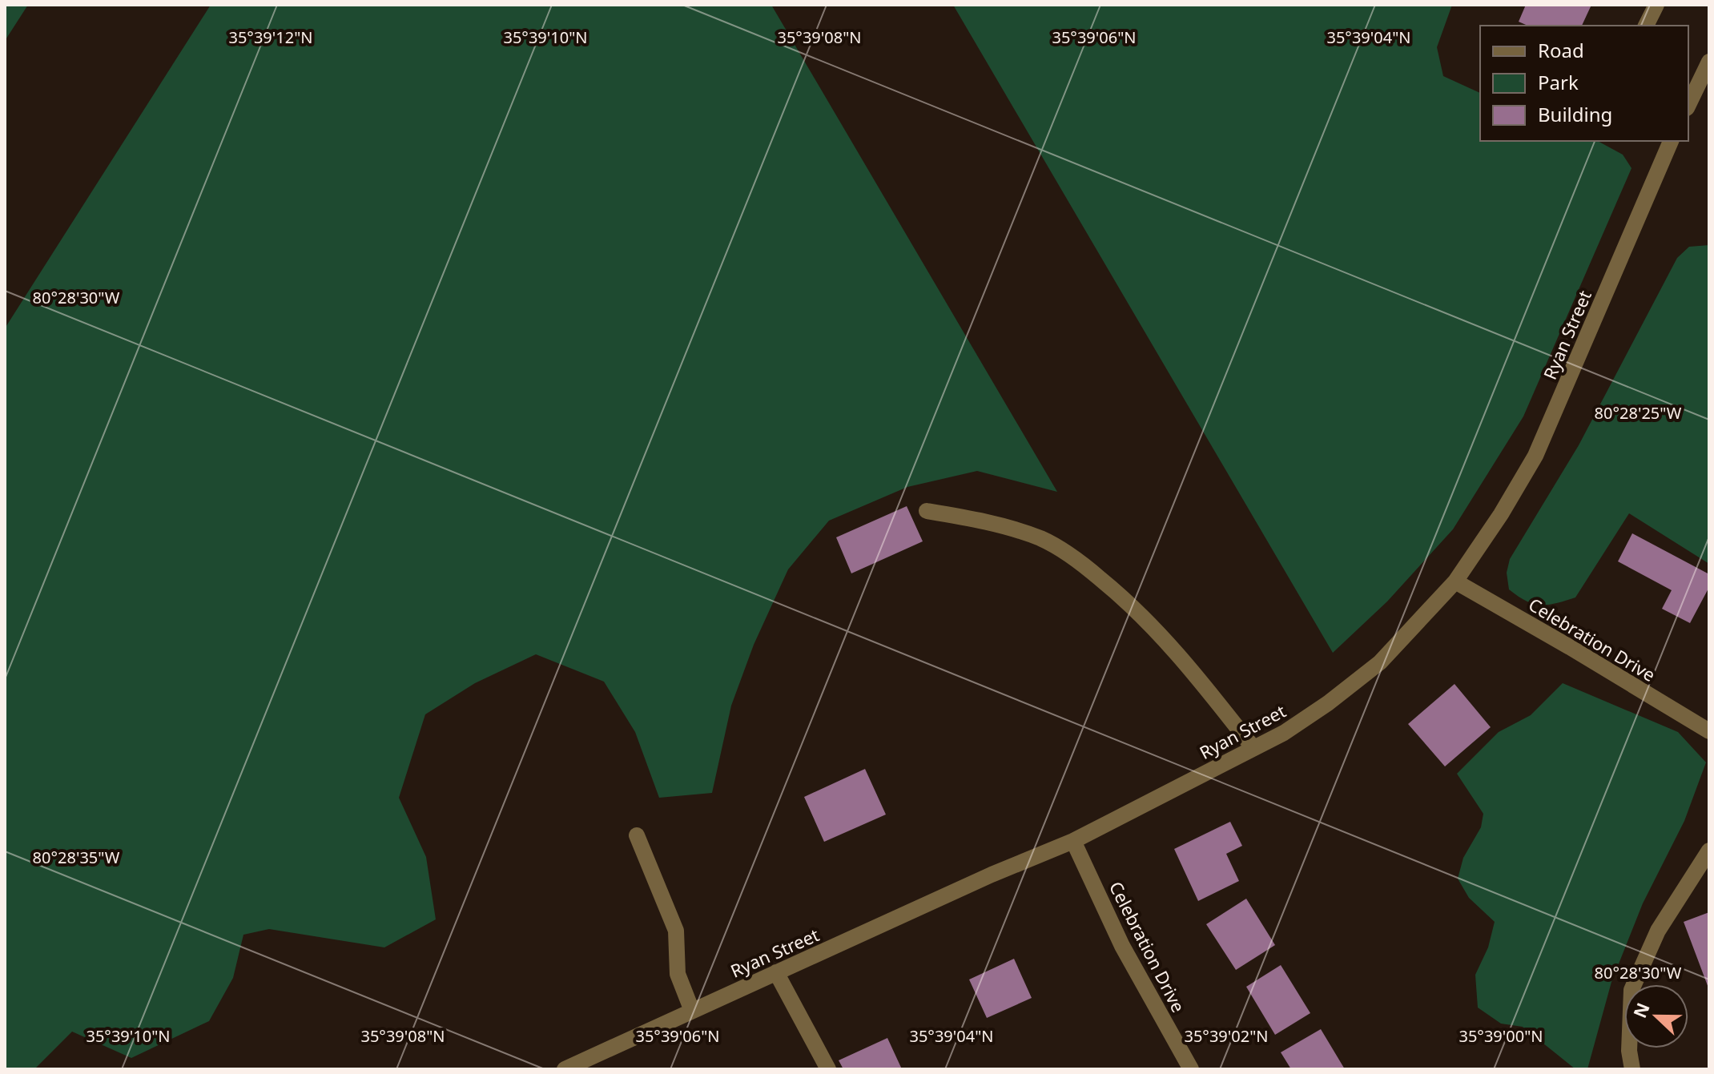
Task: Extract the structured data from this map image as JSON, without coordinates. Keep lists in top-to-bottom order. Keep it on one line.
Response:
{"streets":{"street":["Ryan Street","Celebration Drive"]},"crossings":[["Ryan Street","Celebration Drive"]],"legend":["Road","Park","Building"],"north":"left","coordinates":["35°39'12\"N","35°39'10\"N","35°39'08\"N","35°39'06\"N","35°39'04\"N","80°28'30\"W","80°28'25\"W","80°28'35\"W","35°39'02\"N","35°39'00\"N"]}
